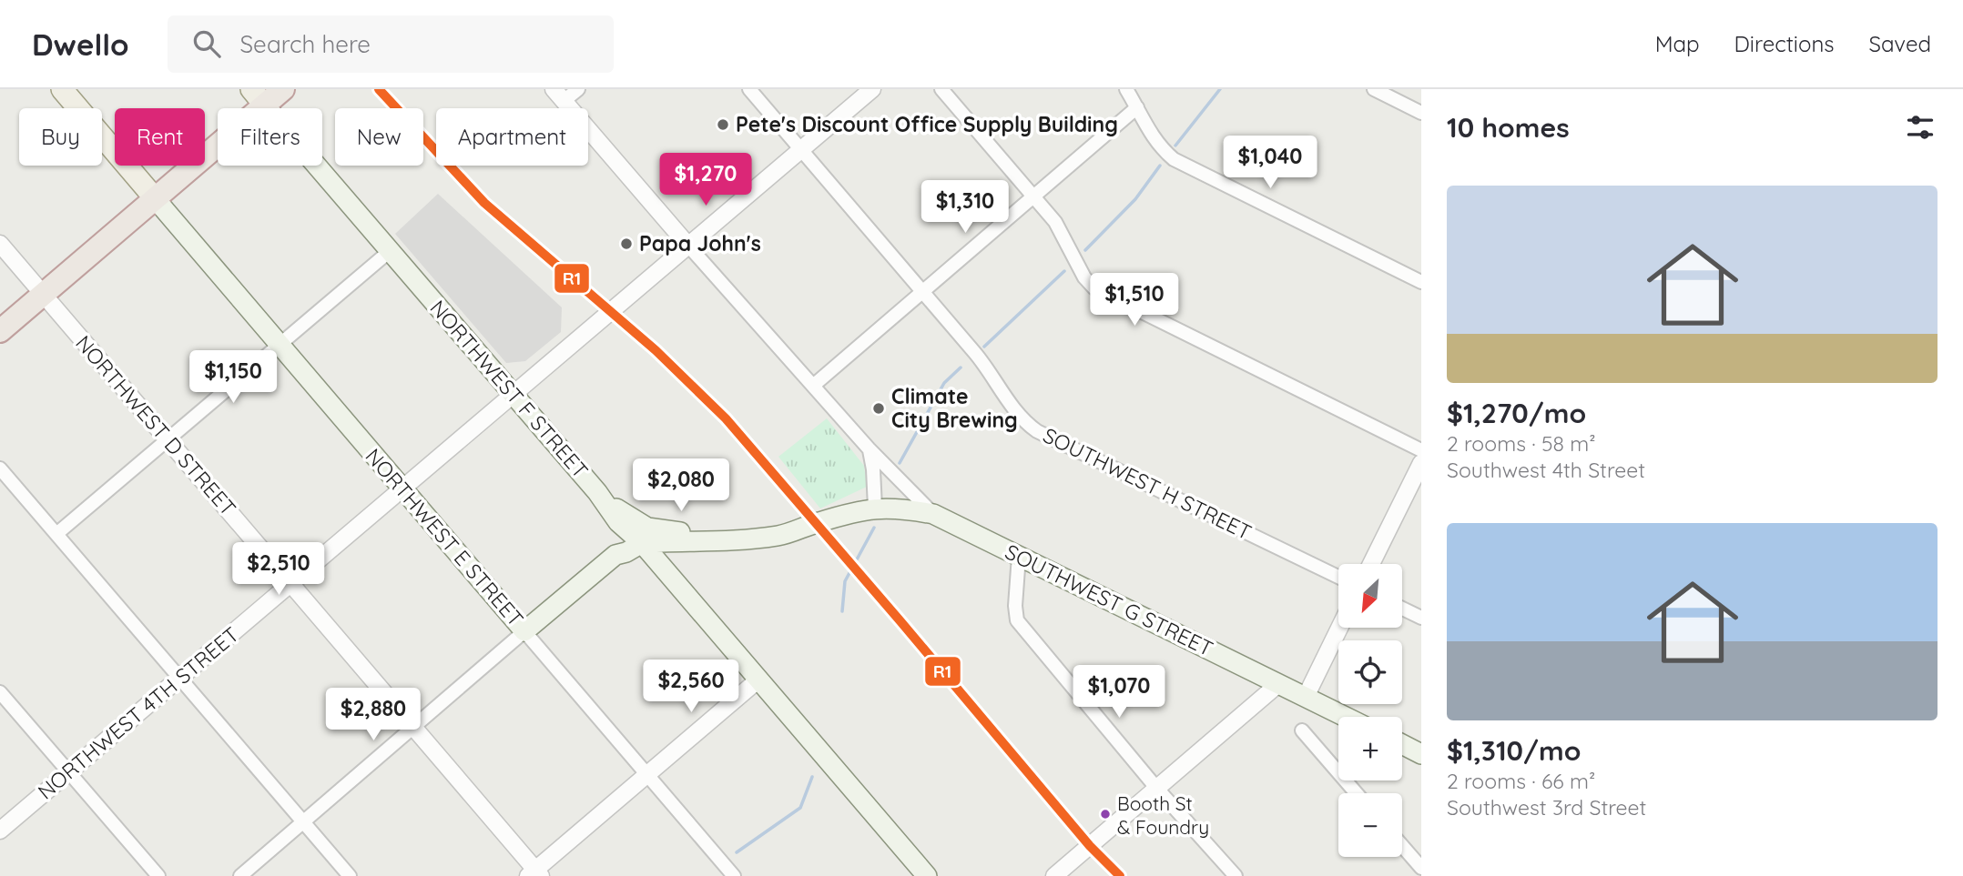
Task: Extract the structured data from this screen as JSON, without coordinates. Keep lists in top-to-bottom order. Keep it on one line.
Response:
{"streets":{"main road":["NORTHWEST F STREET","NORTHWEST E STREET","SOUTHWEST G STREET"],"street":["NORTHWEST D STREET","SOUTHWEST H STREET","NORTHWEST 4TH STREET"]},"crossings":[["NORTHWEST F STREET","NORTHWEST 4TH STREET"],["NORTHWEST D STREET","NORTHWEST 4TH STREET"],["SOUTHWEST H STREET","NORTHWEST 4TH STREET"],["NORTHWEST E STREET","NORTHWEST 4TH STREET"],["SOUTHWEST G STREET","NORTHWEST 4TH STREET"]],"places":["Pete's Discount Office Supply Building","Papa John's","Climate City Brewing","Booth St & Foundry"],"lines":["transit line R1"],"north":"bottom left","page":{"header":"Dwello","search":"Search here","nav":["Map","Directions","Saved"],"heading":"10 homes","chip":["Buy","Rent","Filters","New","Apartment"],"price":["$1,040","$1,270","$1,310","$1,510","$1,150","$2,080","$2,510","$2,560","$1,070","$2,880"],"list":[{"name":"$1,270/mo","note":"2 rooms · 58 m² · Southwest 4th Street"},{"name":"$1,310/mo","note":"2 rooms · 66 m² · Southwest 3rd Street"}],"map_buttons":["+","−"]}}
